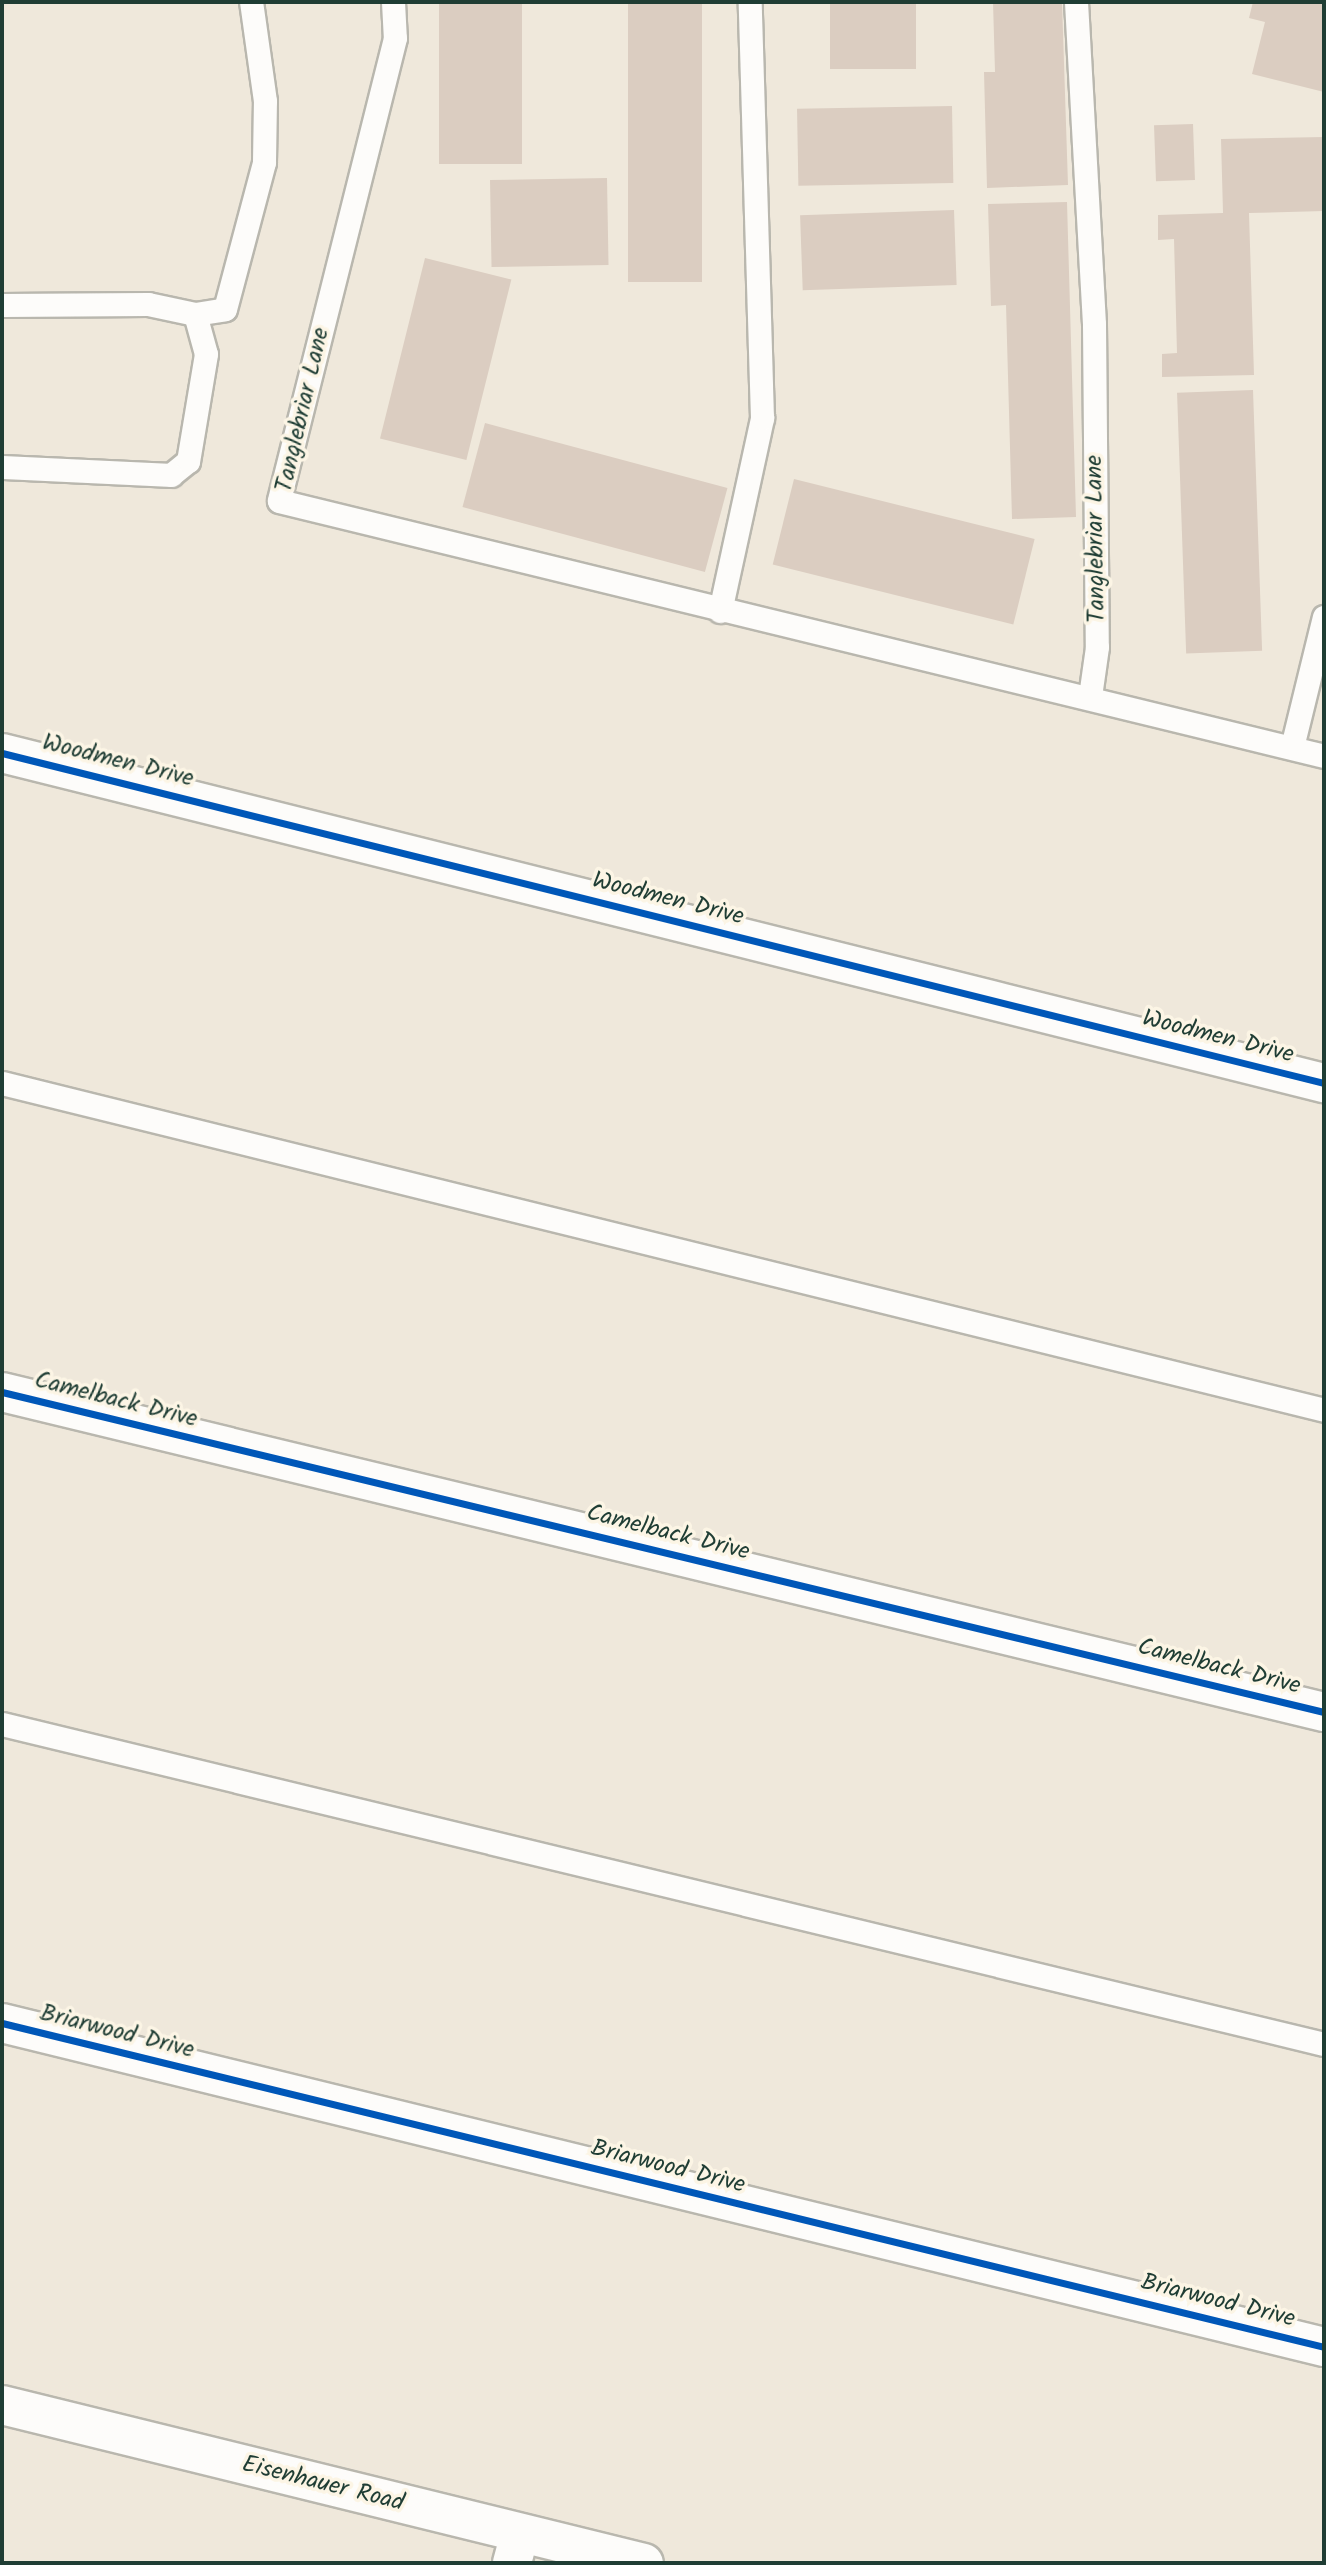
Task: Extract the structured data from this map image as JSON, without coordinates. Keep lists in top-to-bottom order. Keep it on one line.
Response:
{"streets":{"street":["Woodmen Drive","Camelback Drive","Briarwood Drive","Eisenhauer Road"],"lane":["Tanglebriar Lane"]}}
